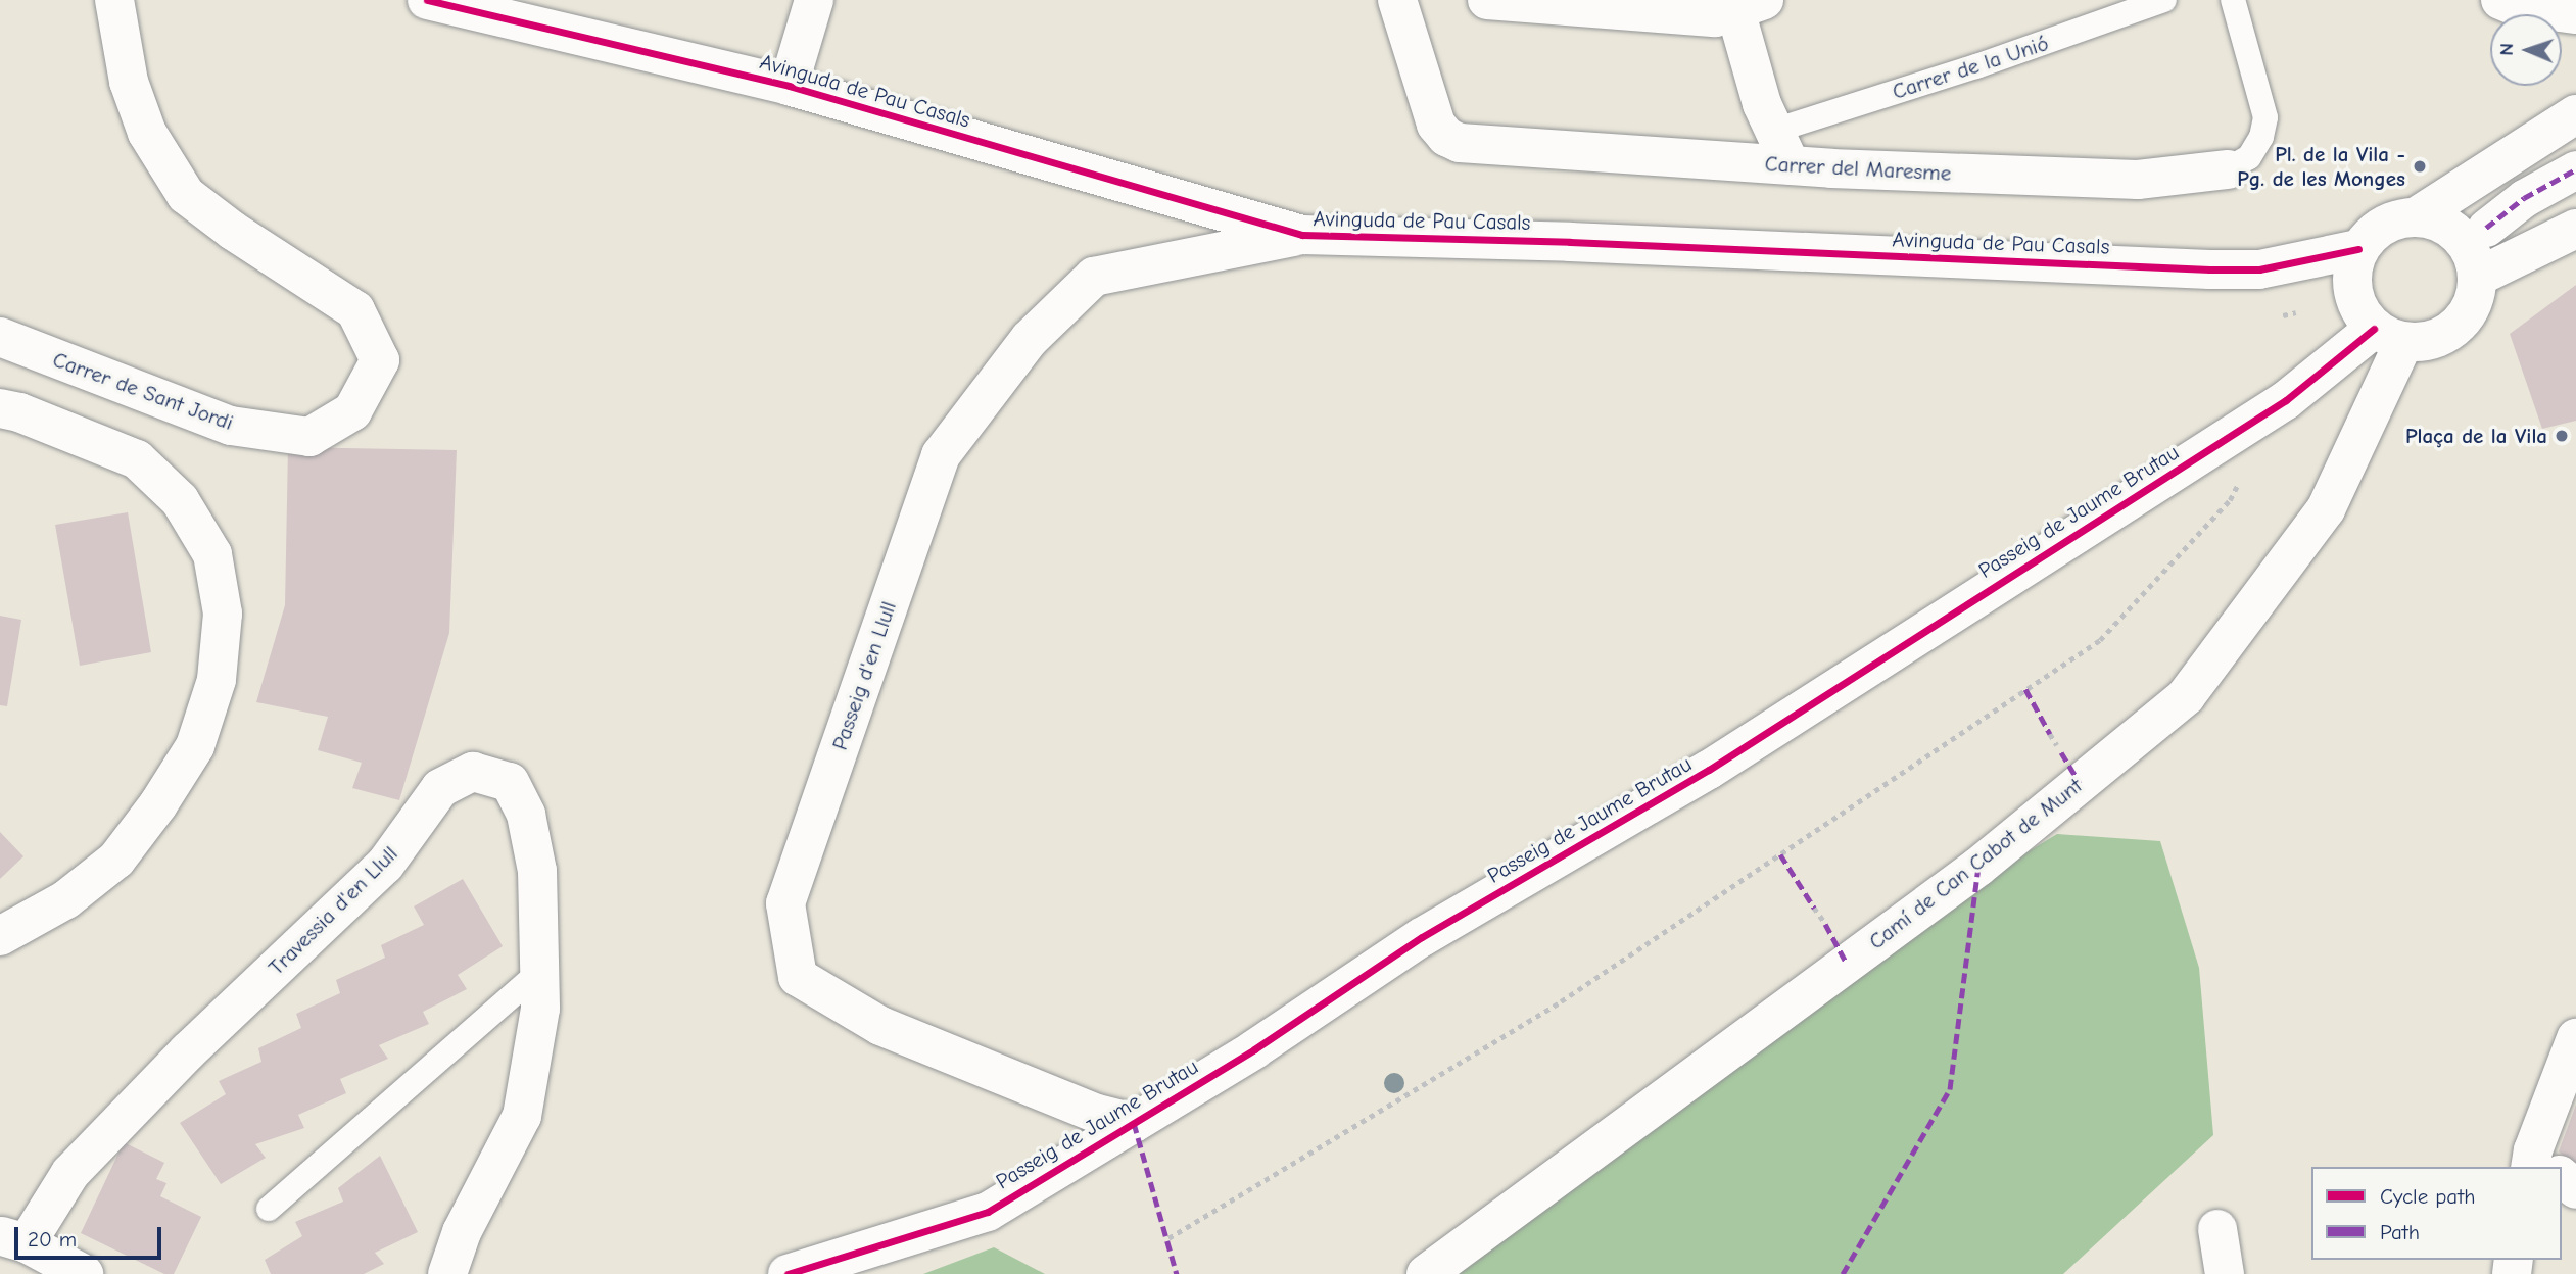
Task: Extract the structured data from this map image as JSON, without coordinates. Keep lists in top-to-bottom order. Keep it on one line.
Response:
{"streets":{"street":["Avinguda de Pau Casals","Carrer del Maresme","Carrer de Sant Jordi","Passeig de Jaume Brutau","Passeig d'en Llull","Camí de Can Cabot de Munt","Travessia d'en Llull"],"lane":["Carrer de la Unió"]},"crossings":[["Avinguda de Pau Casals","Passeig de Jaume Brutau"],["Avinguda de Pau Casals","Passeig d'en Llull"],["Avinguda de Pau Casals","Camí de Can Cabot de Munt"],["Passeig de Jaume Brutau","Passeig d'en Llull"],["Passeig de Jaume Brutau","Camí de Can Cabot de Munt"]],"places":["Pl. de la Vila - Pg. de les Monges","Plaça de la Vila"],"legend":["Cycle path","Path"],"scale_bar":"20 m","north":"left"}
